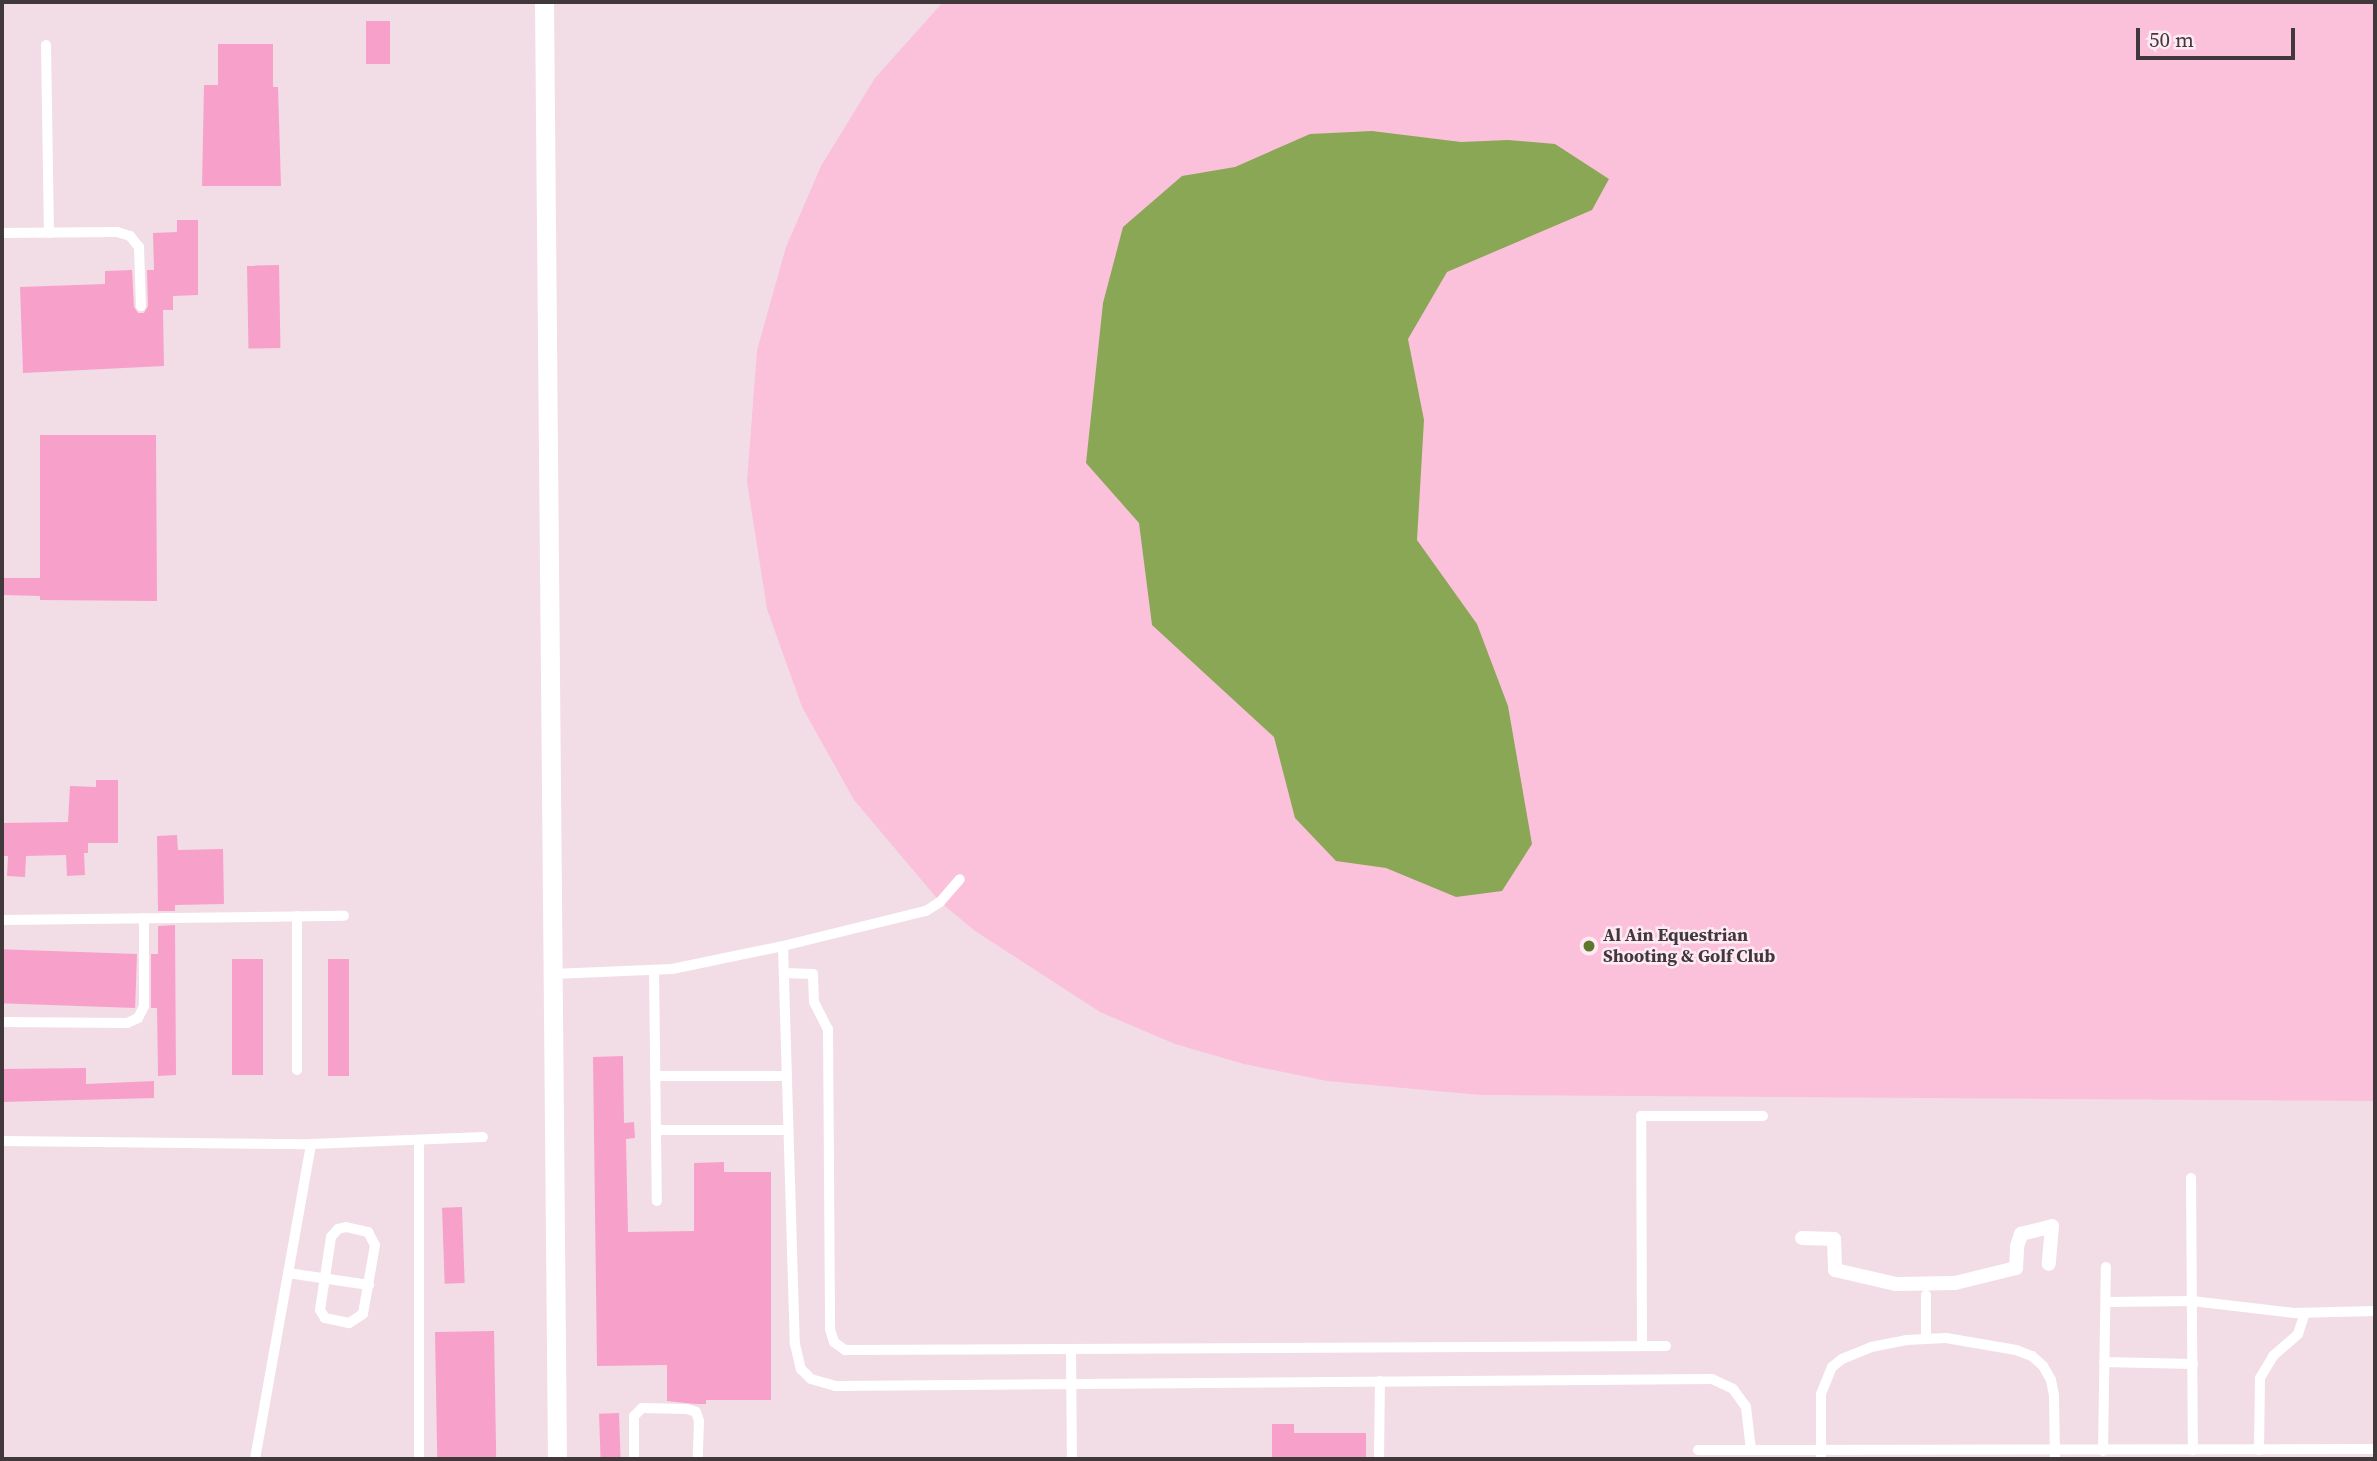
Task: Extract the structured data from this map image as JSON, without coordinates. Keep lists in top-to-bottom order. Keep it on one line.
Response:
{"places":["Al Ain Equestrian Shooting & Golf Club"],"scale_bar":"50 m"}
